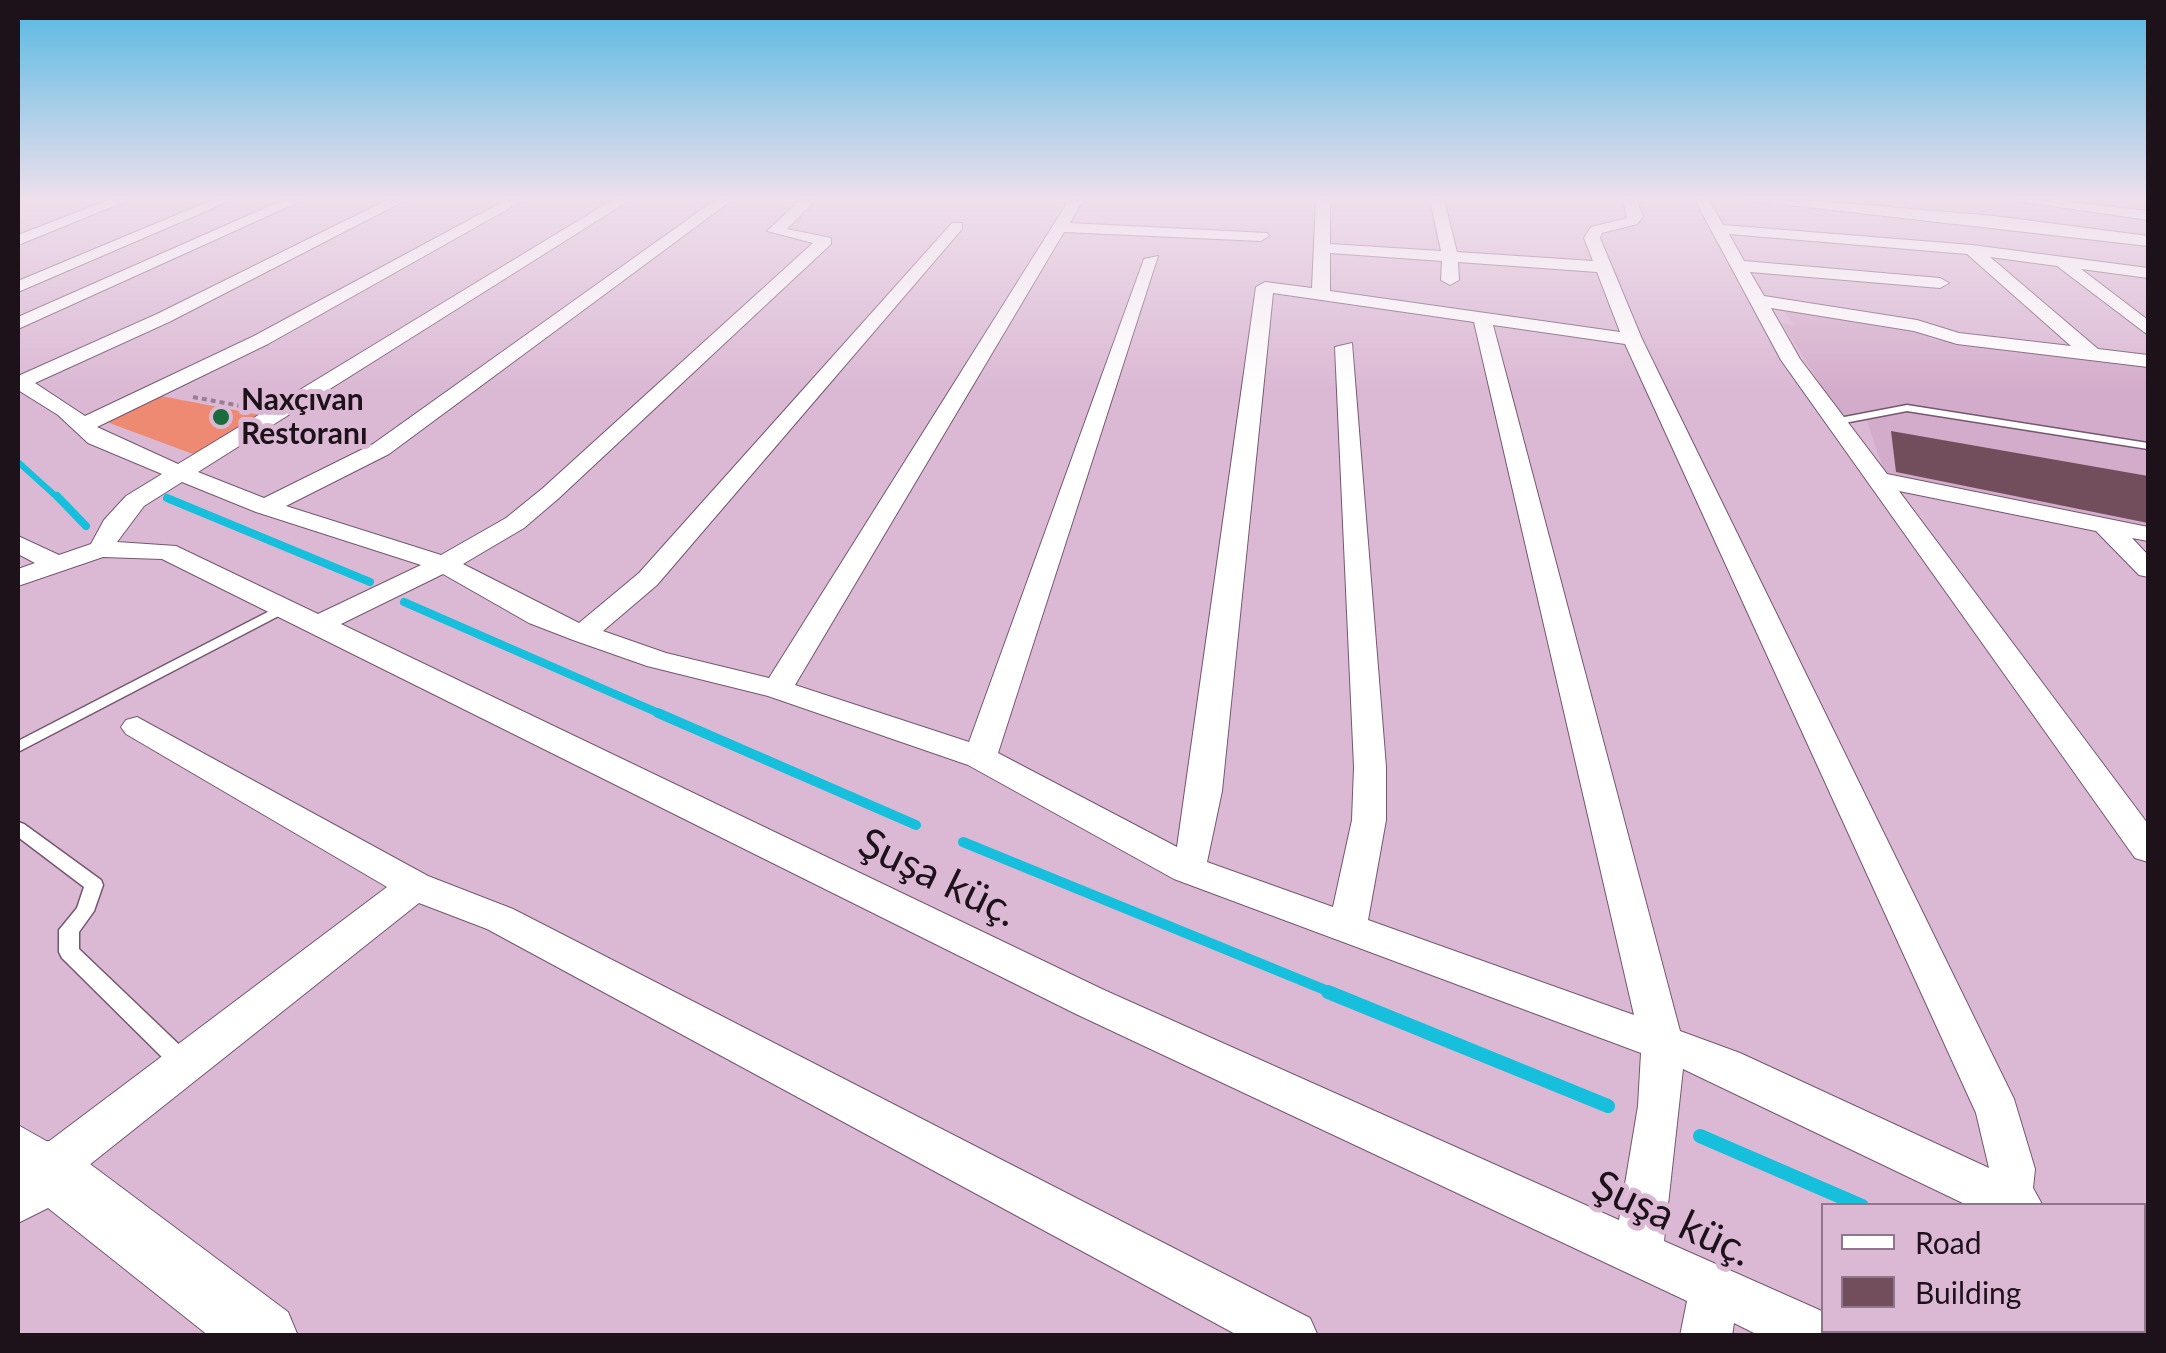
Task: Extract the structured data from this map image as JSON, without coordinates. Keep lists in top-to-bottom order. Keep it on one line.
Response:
{"streets":{"street":["Şuşa küç."]},"places":["Naxçıvan Restoranı"],"legend":["Road","Building"]}
